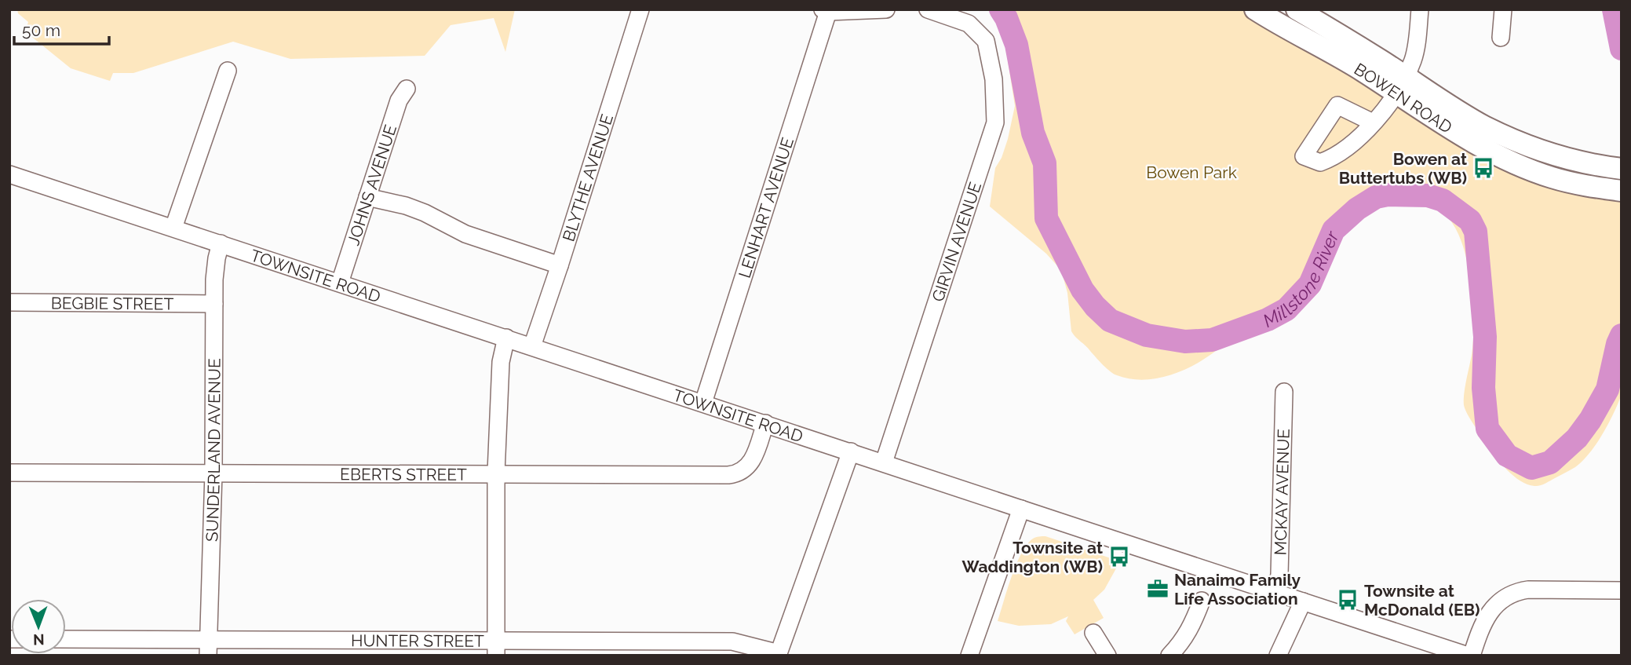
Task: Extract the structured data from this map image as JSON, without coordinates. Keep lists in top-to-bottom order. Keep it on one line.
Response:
{"streets":{"main road":["BOWEN ROAD"],"street":["BLYTHE AVENUE","JOHNS AVENUE","LENHART AVENUE","GIRVIN AVENUE","TOWNSITE ROAD","BEGBIE STREET","SUNDERLAND AVENUE","EBERTS STREET","MCKAY AVENUE","HUNTER STREET"]},"crossings":[["BLYTHE AVENUE","TOWNSITE ROAD"],["JOHNS AVENUE","TOWNSITE ROAD"],["LENHART AVENUE","TOWNSITE ROAD"],["GIRVIN AVENUE","TOWNSITE ROAD"],["TOWNSITE ROAD","SUNDERLAND AVENUE"],["TOWNSITE ROAD","EBERTS STREET"],["TOWNSITE ROAD","MCKAY AVENUE"],["BEGBIE STREET","SUNDERLAND AVENUE"],["SUNDERLAND AVENUE","EBERTS STREET"],["SUNDERLAND AVENUE","HUNTER STREET"]],"water":["Millstone River"],"parks":["Bowen Park"],"places":{"bus stop":["Bowen at Buttertubs (WB)","Townsite at Waddington (WB)","Townsite at McDonald (EB)"],"office":["Nanaimo Family Life Association"]},"scale_bar":"50 m","north":"bottom"}
